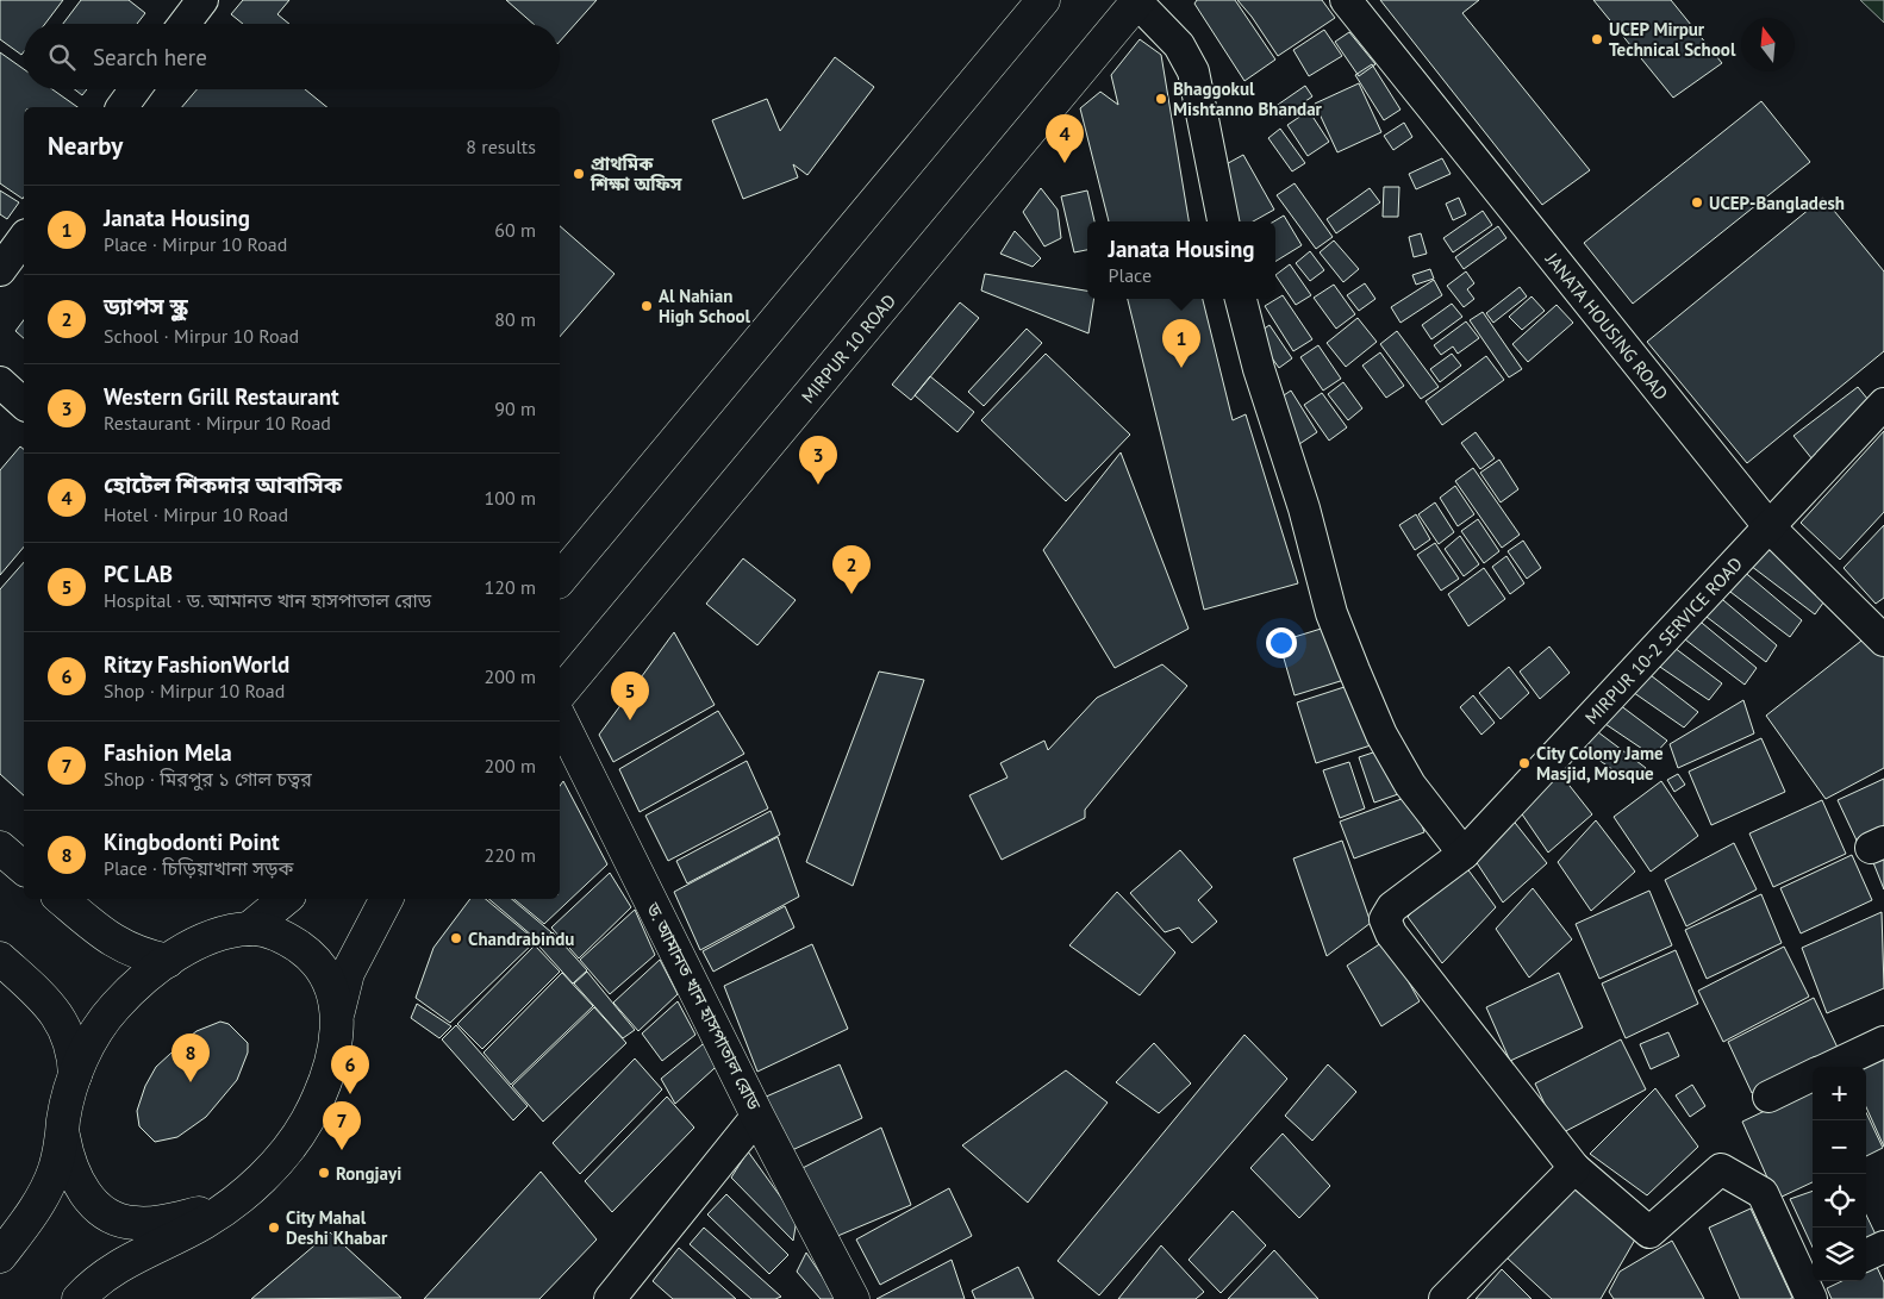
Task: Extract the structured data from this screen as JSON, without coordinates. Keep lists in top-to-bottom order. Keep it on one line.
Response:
{"streets":{"main road":["MIRPUR 10 ROAD","ড. আমানত খান হাসপাতাল রোড"],"street":["JANATA HOUSING ROAD","MIRPUR 10-2 SERVICE ROAD"]},"crossings":[["JANATA HOUSING ROAD","MIRPUR 10-2 SERVICE ROAD"]],"places":["UCEP Mirpur Technical School","Bhaggokul Mishtanno Bhandar","প্রাথমিক শিক্ষা অফিস","UCEP-Bangladesh","Al Nahian High School","City Colony Jame Masjid, Mosque","Chandrabindu","Rongjayi","City Mahal Deshi Khabar"],"north":"top","page":{"search":"Search here","heading":["Nearby","8 results"],"pins":["4","1","3","2","5","8","6","7"],"list":[{"mark":"1","name":"Janata Housing","note":"Place · Mirpur 10 Road","value":"60 m"},{"mark":"2","name":"ড্যাপস স্কুল","note":"School · Mirpur 10 Road","value":"80 m"},{"mark":"3","name":"Western Grill Restaurant","note":"Restaurant · Mirpur 10 Road","value":"90 m"},{"mark":"4","name":"হোটেল শিকদার আবাসিক","note":"Hotel · Mirpur 10 Road","value":"100 m"},{"mark":"5","name":"PC LAB","note":"Hospital · ড. আমানত খান হাসপাতাল রোড","value":"120 m"},{"mark":"6","name":"Ritzy FashionWorld","note":"Shop · Mirpur 10 Road","value":"200 m"},{"mark":"7","name":"Fashion Mela","note":"Shop · মিরপুর ১ গোল চত্বর","value":"200 m"},{"mark":"8","name":"Kingbodonti Point","note":"Place · চিড়িয়াখানা সড়ক","value":"220 m"}],"popup":["Janata Housing","Place"],"map_buttons":["+","−"]}}
